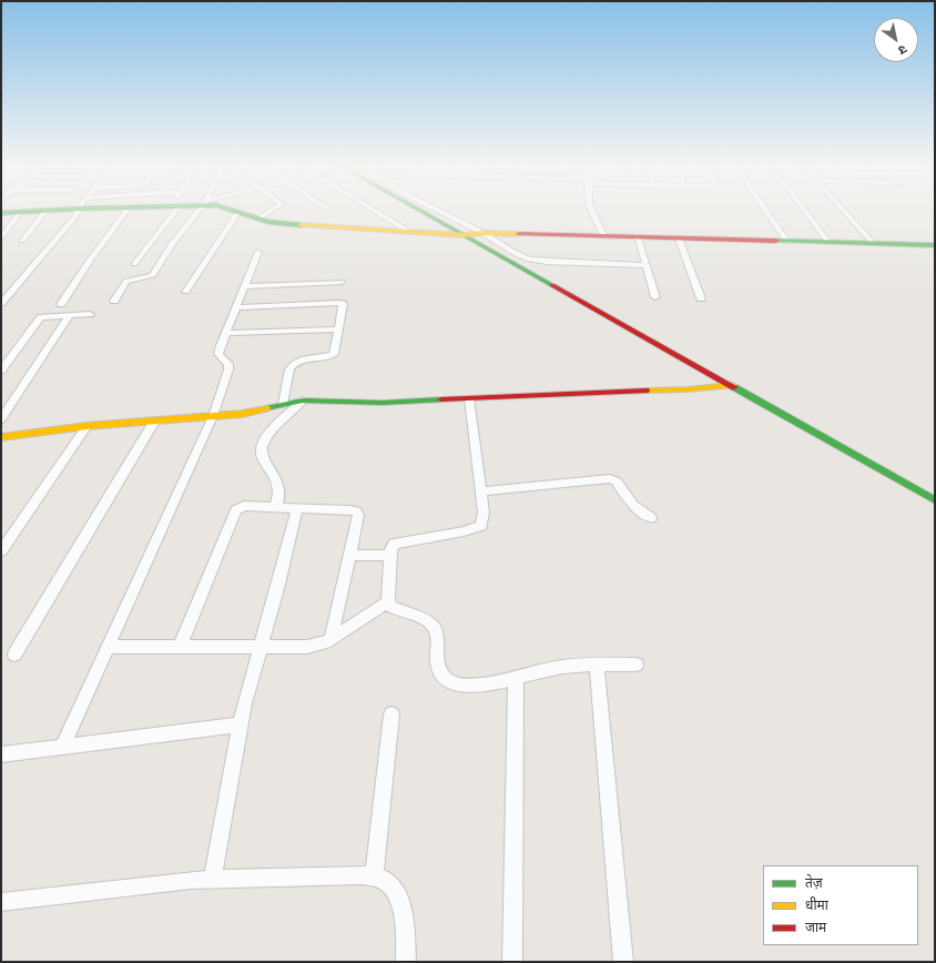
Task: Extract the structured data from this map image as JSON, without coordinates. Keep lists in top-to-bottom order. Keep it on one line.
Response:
{"legend":["तेज़","धीमा","जाम"],"north":"bottom right"}
